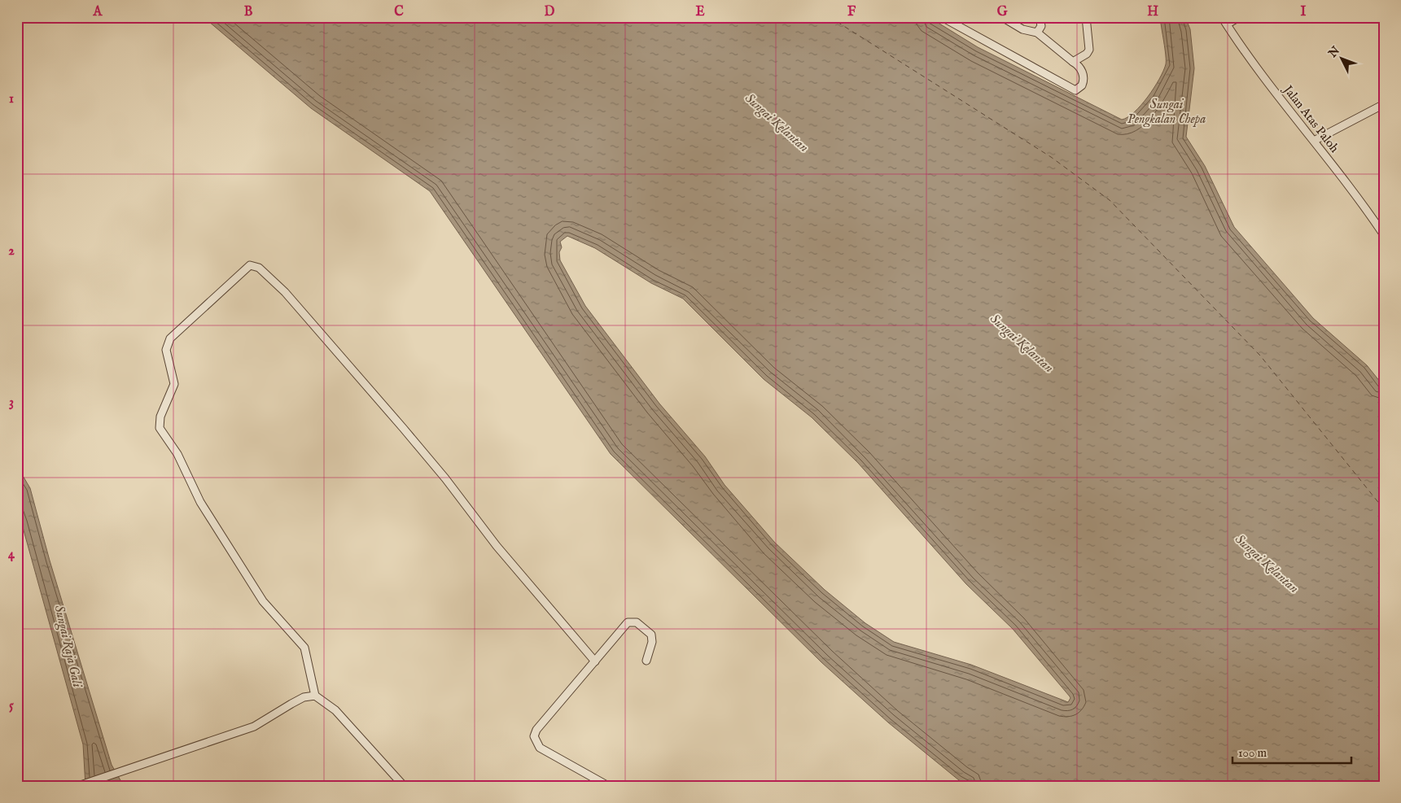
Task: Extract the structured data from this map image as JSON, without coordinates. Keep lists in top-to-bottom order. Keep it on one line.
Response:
{"streets":{"street":["Jalan Atas Paloh"]},"water":["Sungai Pengkalan Chepa","Sungai Kelantan","Sungai Raja Gali"],"scale_bar":"100 m","north":"top left","grid":{"columns":["A","B","C","D","E","F","G","H","I"],"rows":["1","2","3","4","5"]}}
